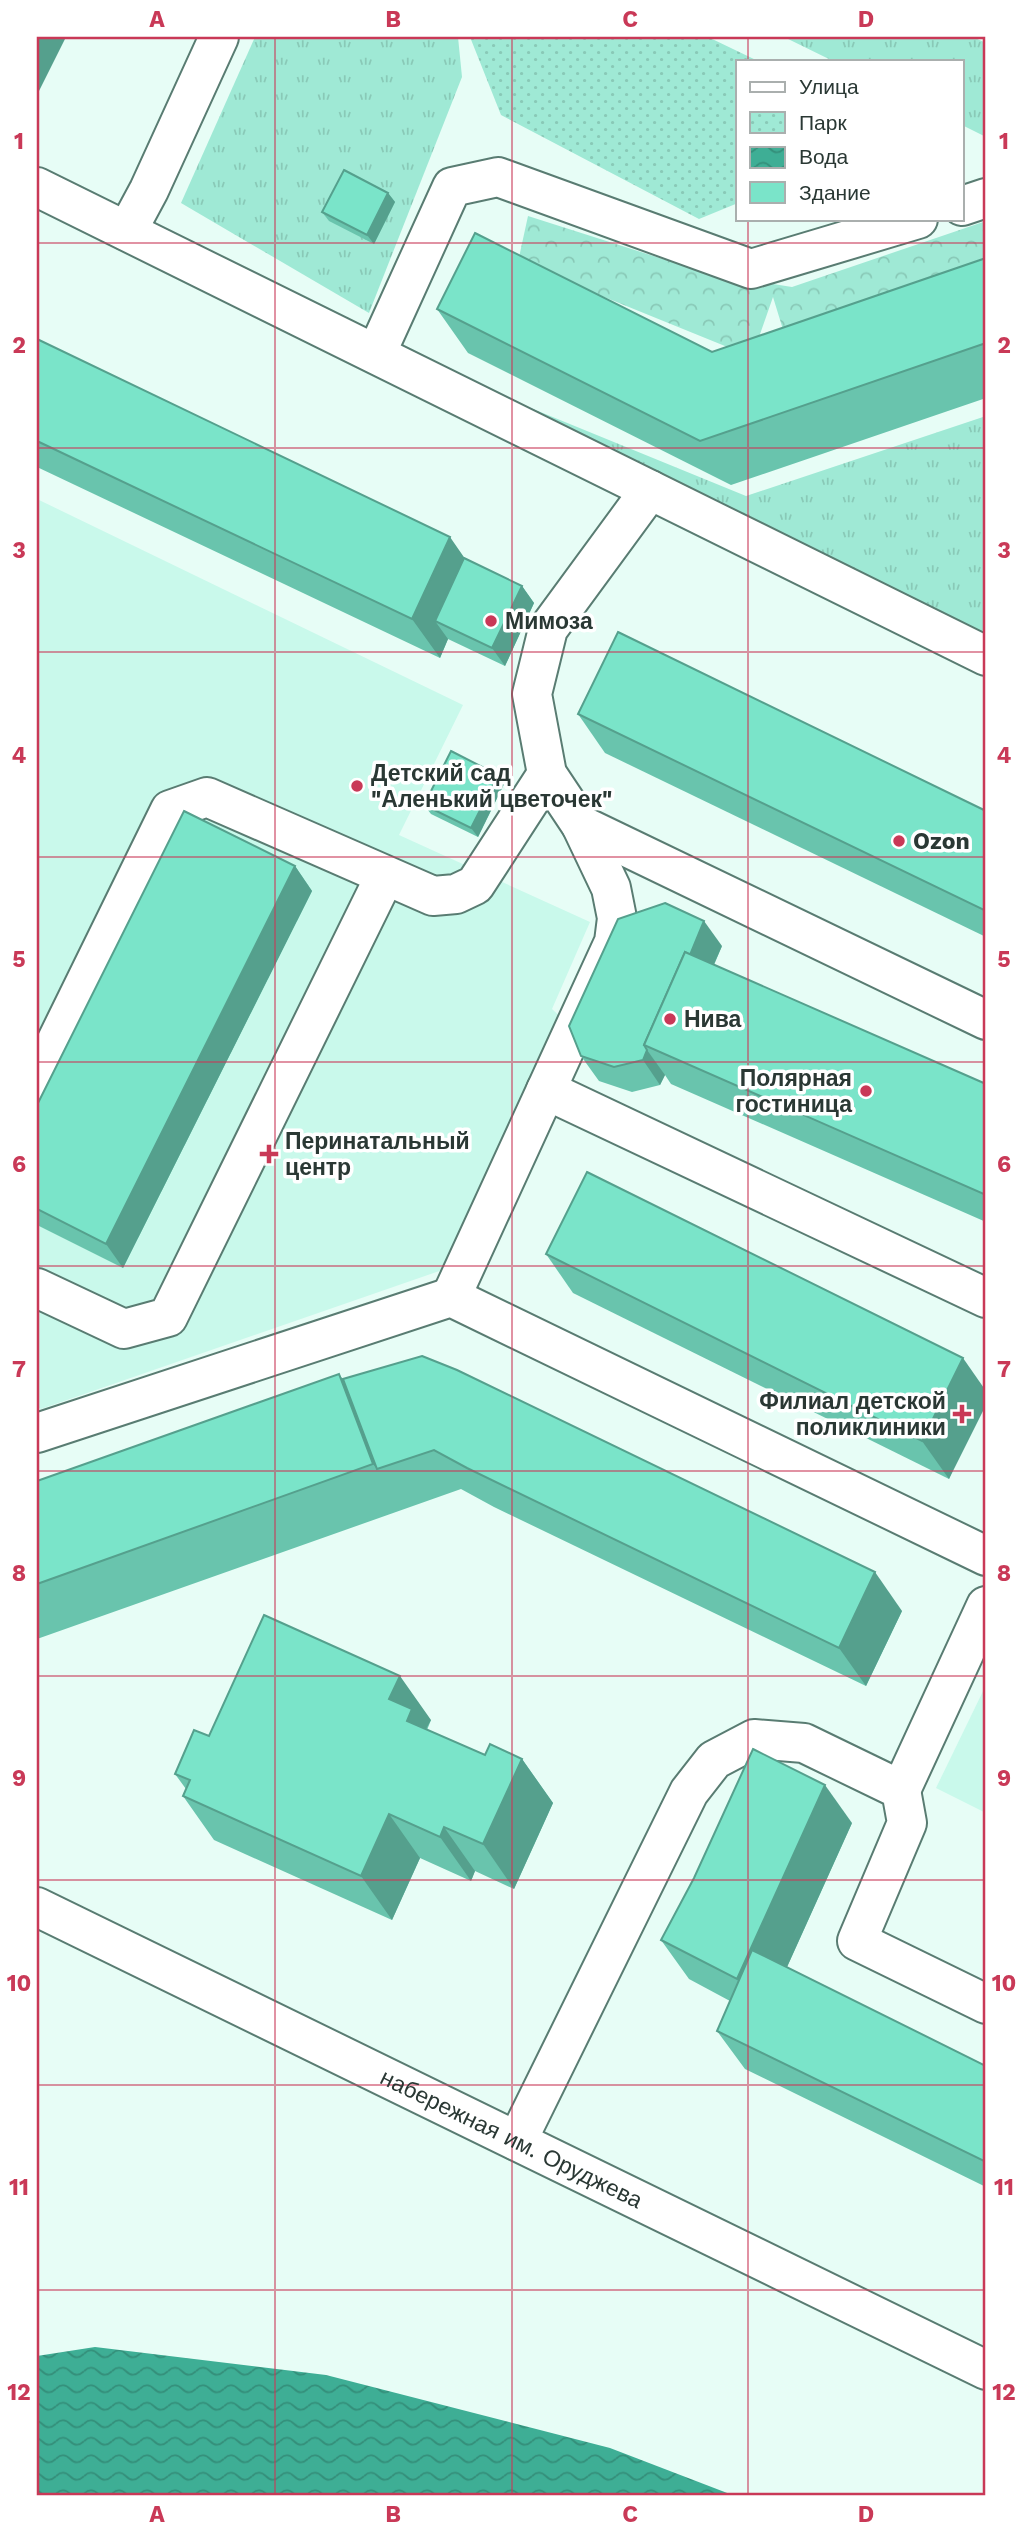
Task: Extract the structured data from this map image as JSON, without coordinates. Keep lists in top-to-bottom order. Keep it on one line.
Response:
{"streets":{"street":["набережная им. Оруджева"]},"places":{"other":["Мимоза","Детский сад \"Аленький цветочек\"","Ozon","Нива","Полярная гостиница"],"health":["Перинатальный центр","Филиал детской поликлиники"]},"legend":["Улица","Парк","Вода","Здание"],"grid":{"columns":["A","B","C","D"],"rows":["1","2","3","4","5","6","7","8","9","10","11","12"]}}
